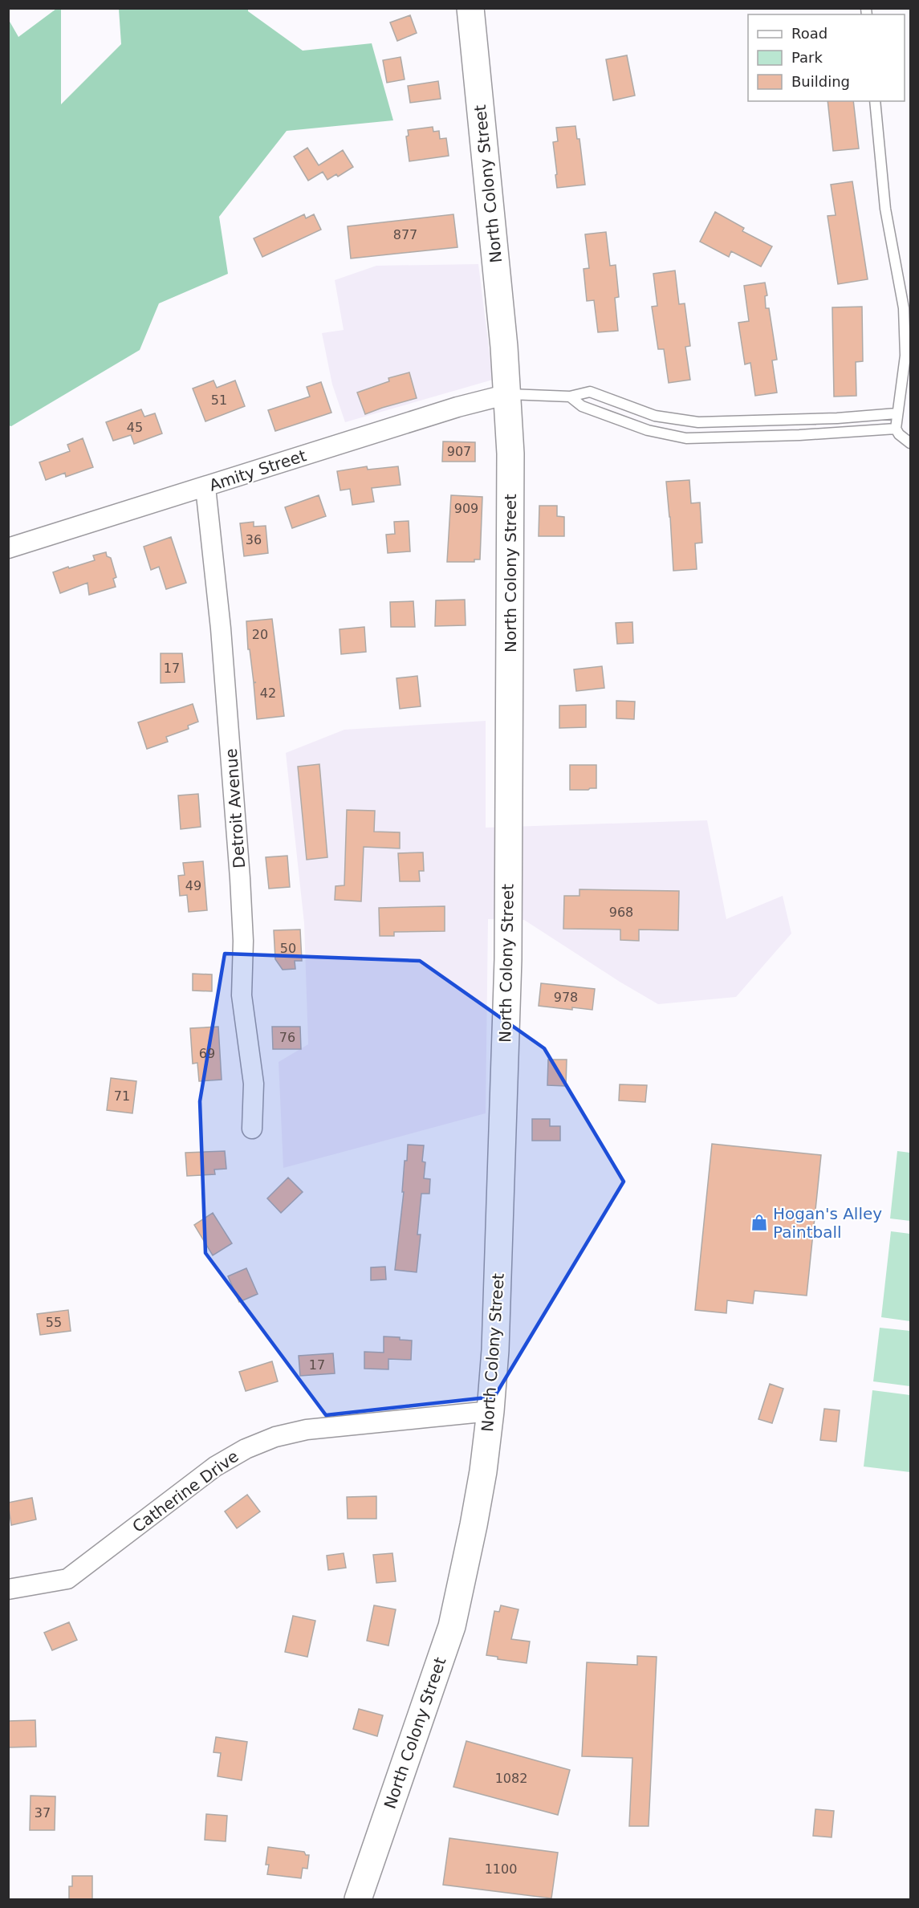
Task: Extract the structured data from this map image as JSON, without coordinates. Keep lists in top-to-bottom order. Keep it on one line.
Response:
{"streets":{"main road":["North Colony Street"],"street":["Amity Street","Detroit Avenue","Catherine Drive"]},"crossings":[["North Colony Street","Amity Street"],["North Colony Street","Catherine Drive"],["Amity Street","Detroit Avenue"]],"places":{"shop":["Hogan's Alley Paintball"]},"house_numbers":["877","51","45","907","909","36","20","17","42","49","968","50","978","76","69","71","55","17","1082","37","1100"],"legend":["Road","Park","Building"]}
